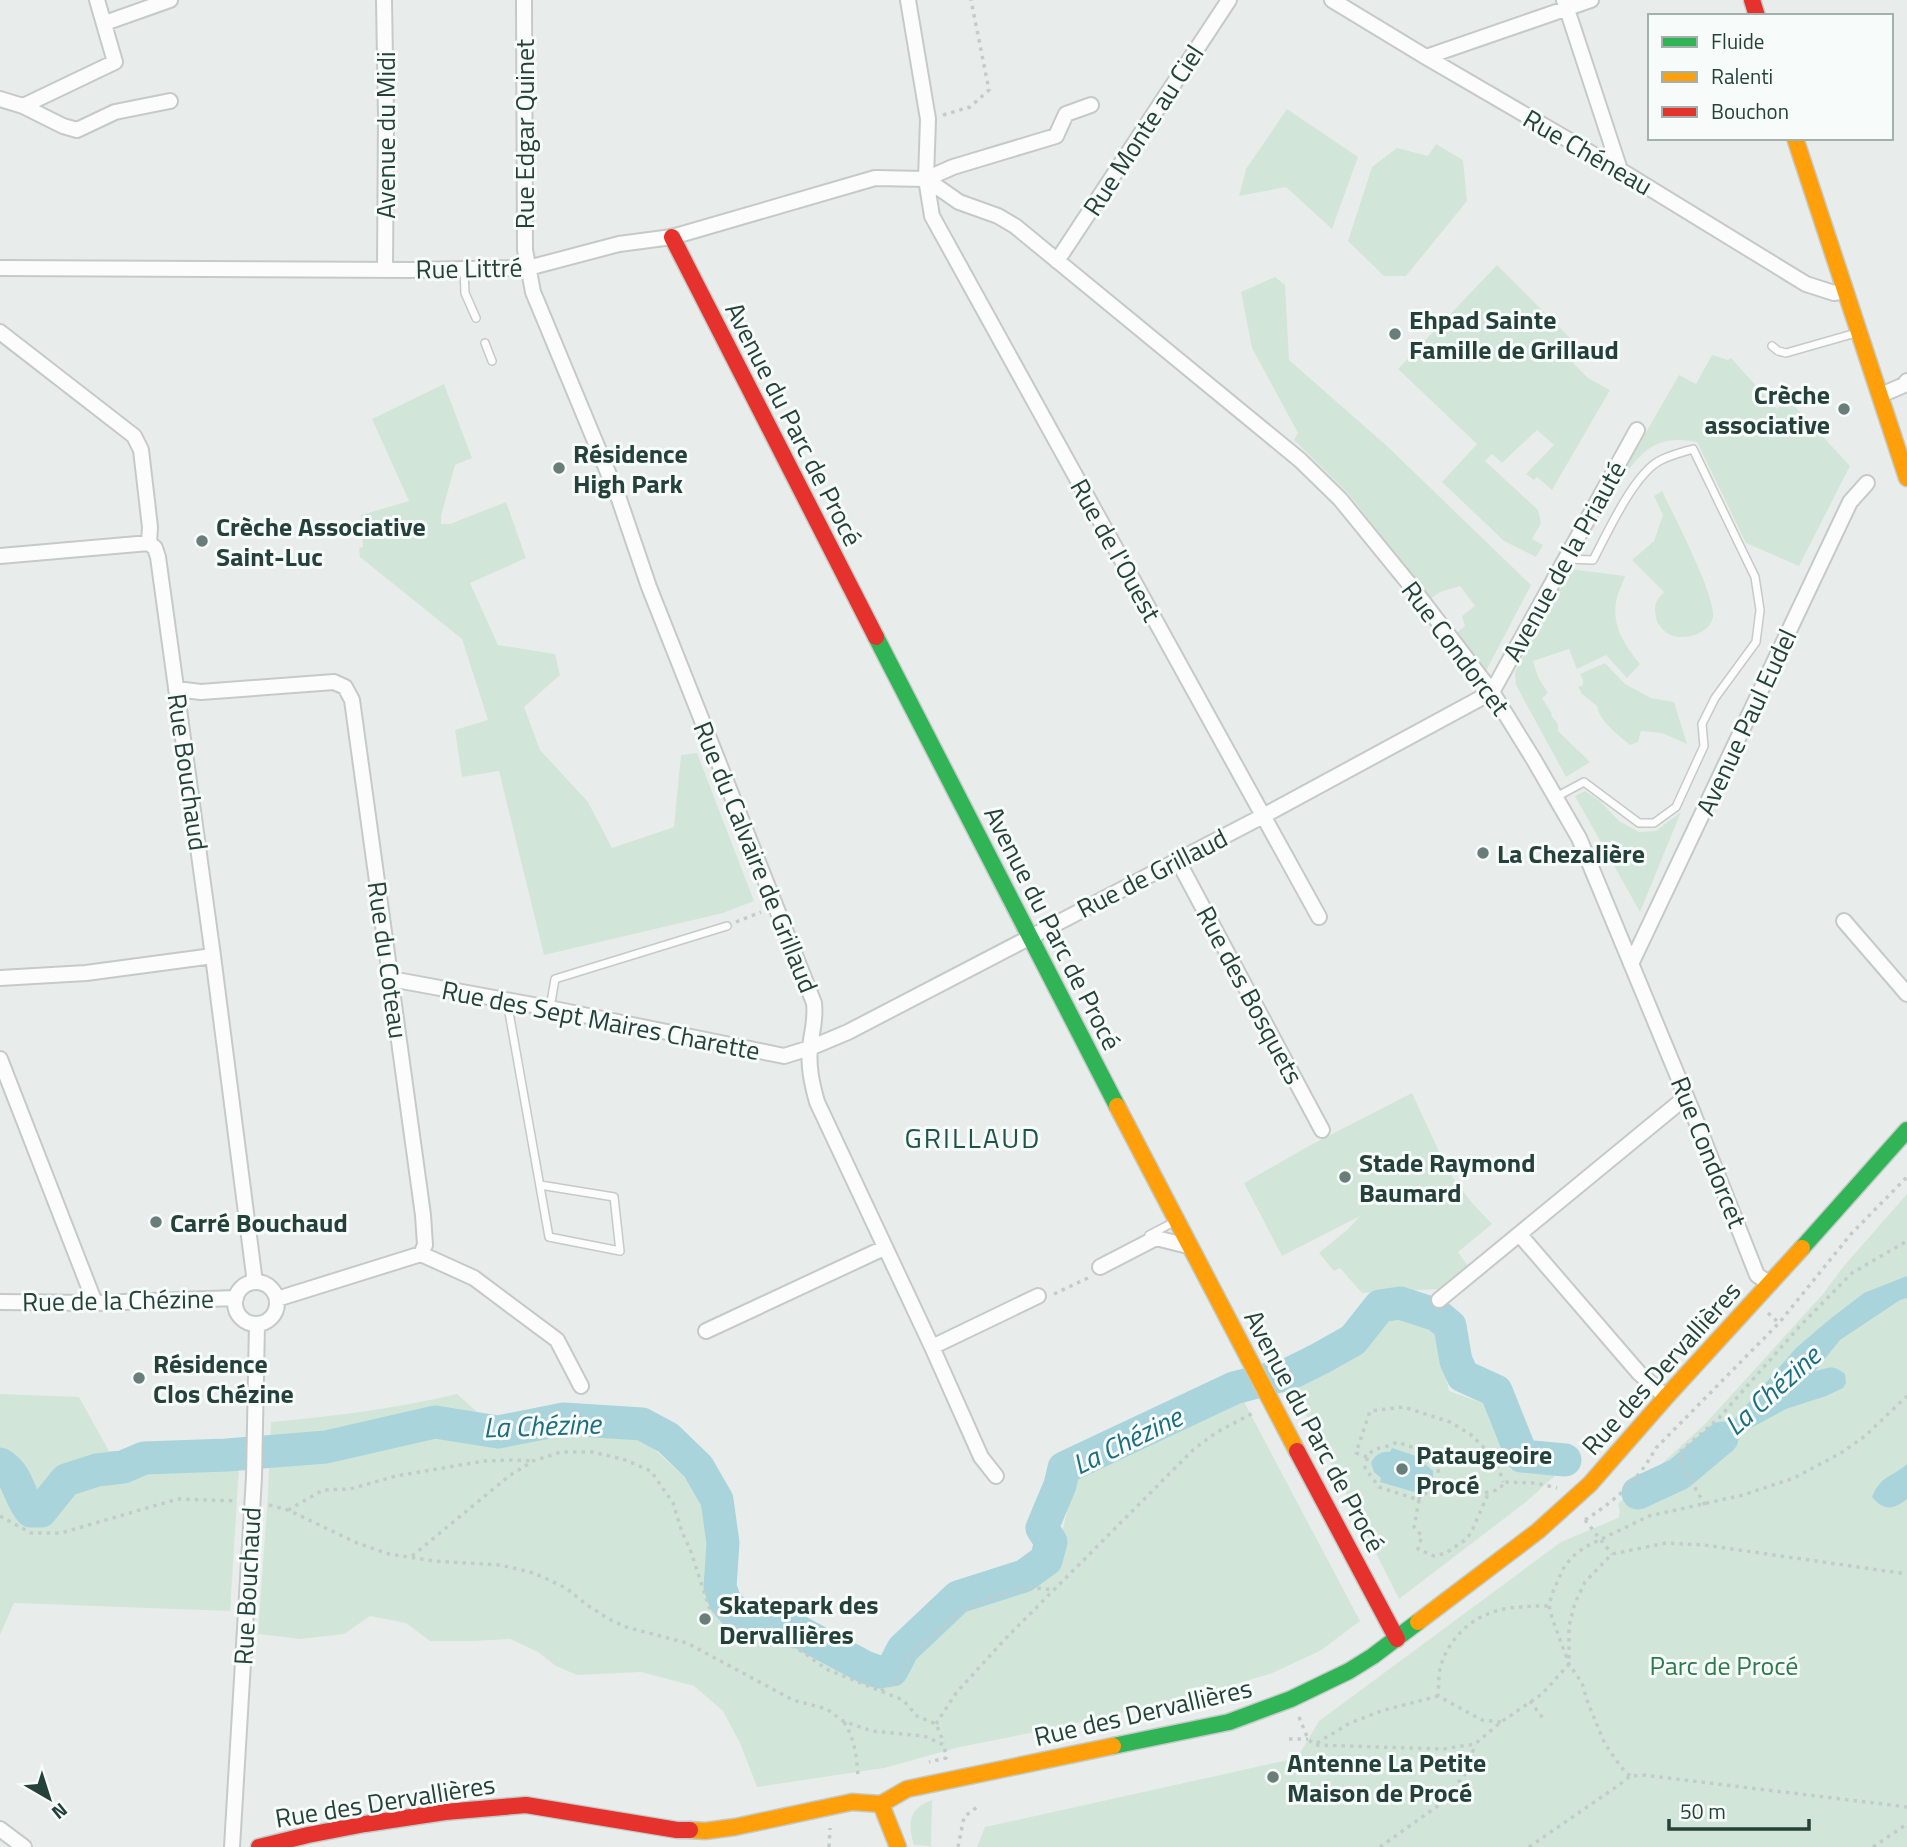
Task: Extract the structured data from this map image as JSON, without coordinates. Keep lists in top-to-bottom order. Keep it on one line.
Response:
{"streets":{"main road":["Avenue du Parc de Procé","Rue des Dervallières"],"street":["Rue Monte au Ciel","Rue Edgar Quinet","Avenue du Midi","Rue Chéneau","Rue Littré","Rue de l'Ouest","Avenue de la Priauté","Rue Condorcet","Avenue Paul Eudel","Rue Bouchaud","Rue du Calvaire de Grillaud","Rue de Grillaud","Rue du Coteau","Rue des Bosquets","Rue des Sept Maires Charette","Rue de la Chézine"]},"crossings":[["Rue Monte au Ciel","Rue Condorcet"],["Rue Edgar Quinet","Rue Littré"],["Rue Edgar Quinet","Rue du Calvaire de Grillaud"],["Avenue du Midi","Rue Littré"],["Rue Littré","Avenue du Parc de Procé"],["Rue Littré","Rue de l'Ouest"],["Rue Littré","Rue Condorcet"],["Rue Littré","Rue du Calvaire de Grillaud"],["Avenue du Parc de Procé","Rue de Grillaud"],["Avenue du Parc de Procé","Rue des Dervallières"],["Rue de l'Ouest","Rue Condorcet"],["Rue de l'Ouest","Rue de Grillaud"],["Avenue de la Priauté","Rue Condorcet"],["Avenue de la Priauté","Rue de Grillaud"],["Rue Condorcet","Avenue Paul Eudel"],["Rue Condorcet","Rue de Grillaud"],["Rue Condorcet","Rue des Dervallières"],["Rue Bouchaud","Rue du Coteau"],["Rue Bouchaud","Rue de la Chézine"],["Rue du Calvaire de Grillaud","Rue de Grillaud"],["Rue du Calvaire de Grillaud","Rue des Sept Maires Charette"],["Rue de Grillaud","Rue des Bosquets"],["Rue de Grillaud","Rue des Sept Maires Charette"],["Rue du Coteau","Rue des Sept Maires Charette"]],"districts":["GRILLAUD"],"water":["La Chézine"],"parks":["Parc de Procé"],"places":["Ehpad Sainte Famille de Grillaud","Crèche associative","Résidence High Park","Crèche Associative Saint-Luc","La Chezalière","Stade Raymond Baumard","Carré Bouchaud","Résidence Clos Chézine","Pataugeoire Procé","Skatepark des Dervallières","Antenne La Petite Maison de Procé"],"legend":["Fluide","Ralenti","Bouchon"],"scale_bar":"50 m","north":"bottom right"}
